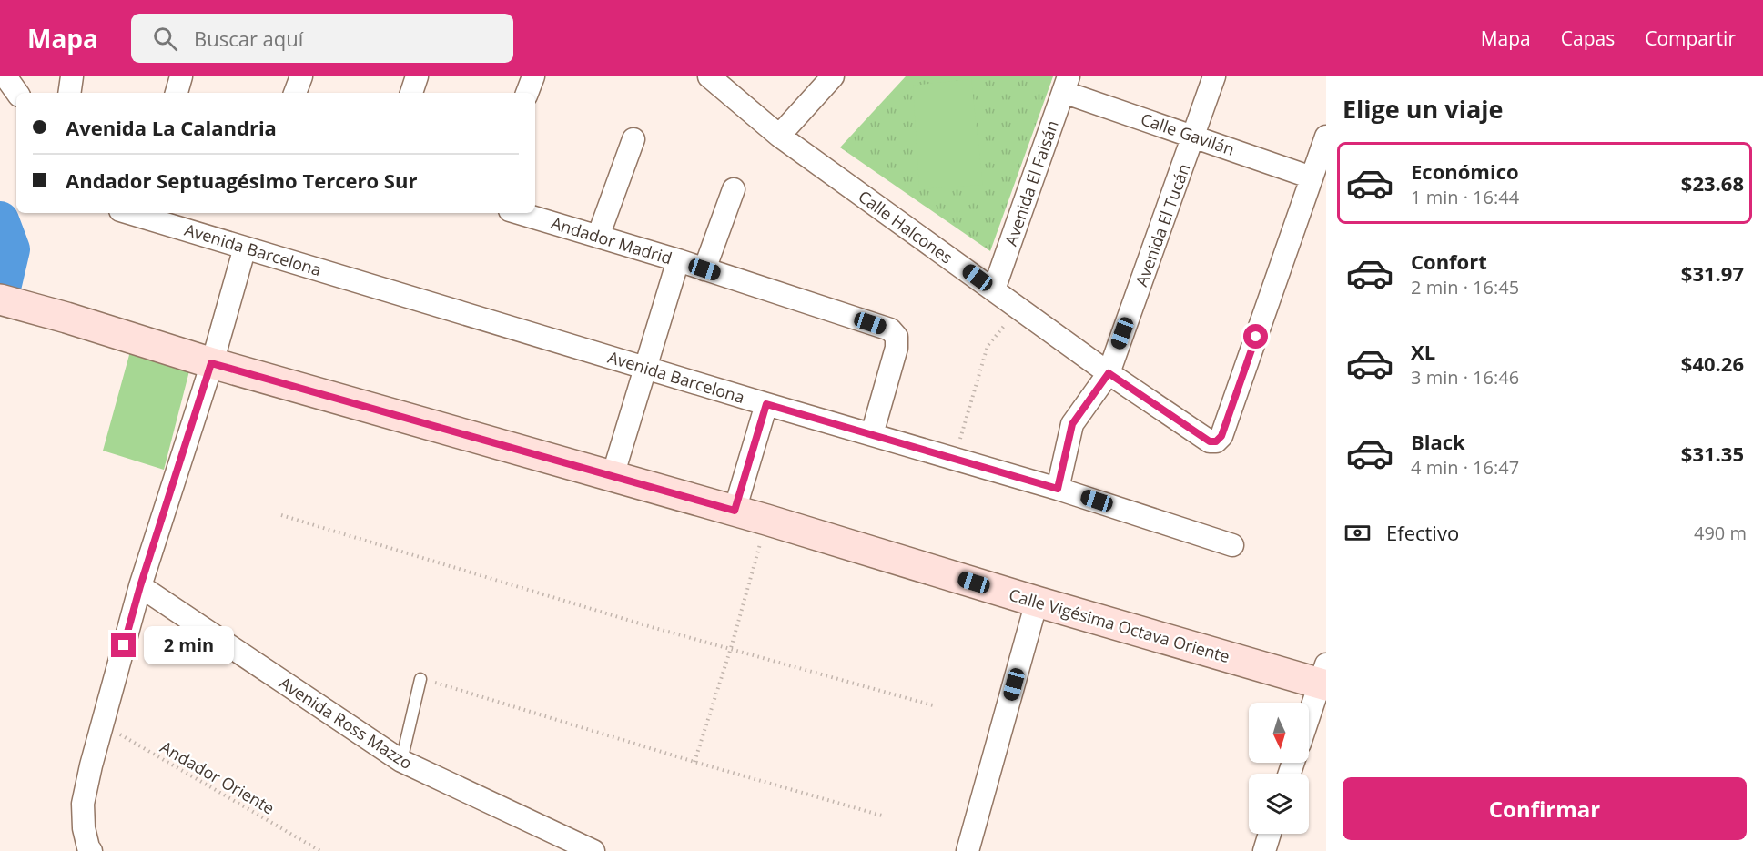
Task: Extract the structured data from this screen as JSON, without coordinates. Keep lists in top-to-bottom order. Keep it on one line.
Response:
{"streets":{"main road":["Calle Vigésima Octava Oriente"],"street":["Calle Gavilán","Avenida El Faisán","Avenida El Tucán","Calle Halcones","Andador Madrid","Avenida Barcelona","Avenida Ross Mazzo"],"path":["Andador Oriente"]},"crossings":[["Calle Gavilán","Avenida El Faisán"],["Calle Gavilán","Avenida El Tucán"],["Calle Gavilán","Calle Halcones"],["Avenida El Faisán","Calle Halcones"],["Avenida El Tucán","Calle Halcones"],["Avenida El Tucán","Avenida Barcelona"],["Andador Madrid","Avenida Barcelona"]],"north":"bottom","page":{"header":"Mapa","search":"Buscar aquí","nav":["Mapa","Capas","Compartir"],"heading":"Elige un viaje","banner":["Avenida La Calandria","Andador Septuagésimo Tercero Sur"],"list":[{"name":"Económico","note":"1 min · 16:44","value":"$23.68"},{"name":"Confort","note":"2 min · 16:45","value":"$31.97"},{"name":"XL","note":"3 min · 16:46","value":"$40.26"},{"name":"Black","note":"4 min · 16:47","value":"$31.35"}],"pay":["Efectivo","490 m"],"bubble":"2 min","buttons":"Confirmar"}}
